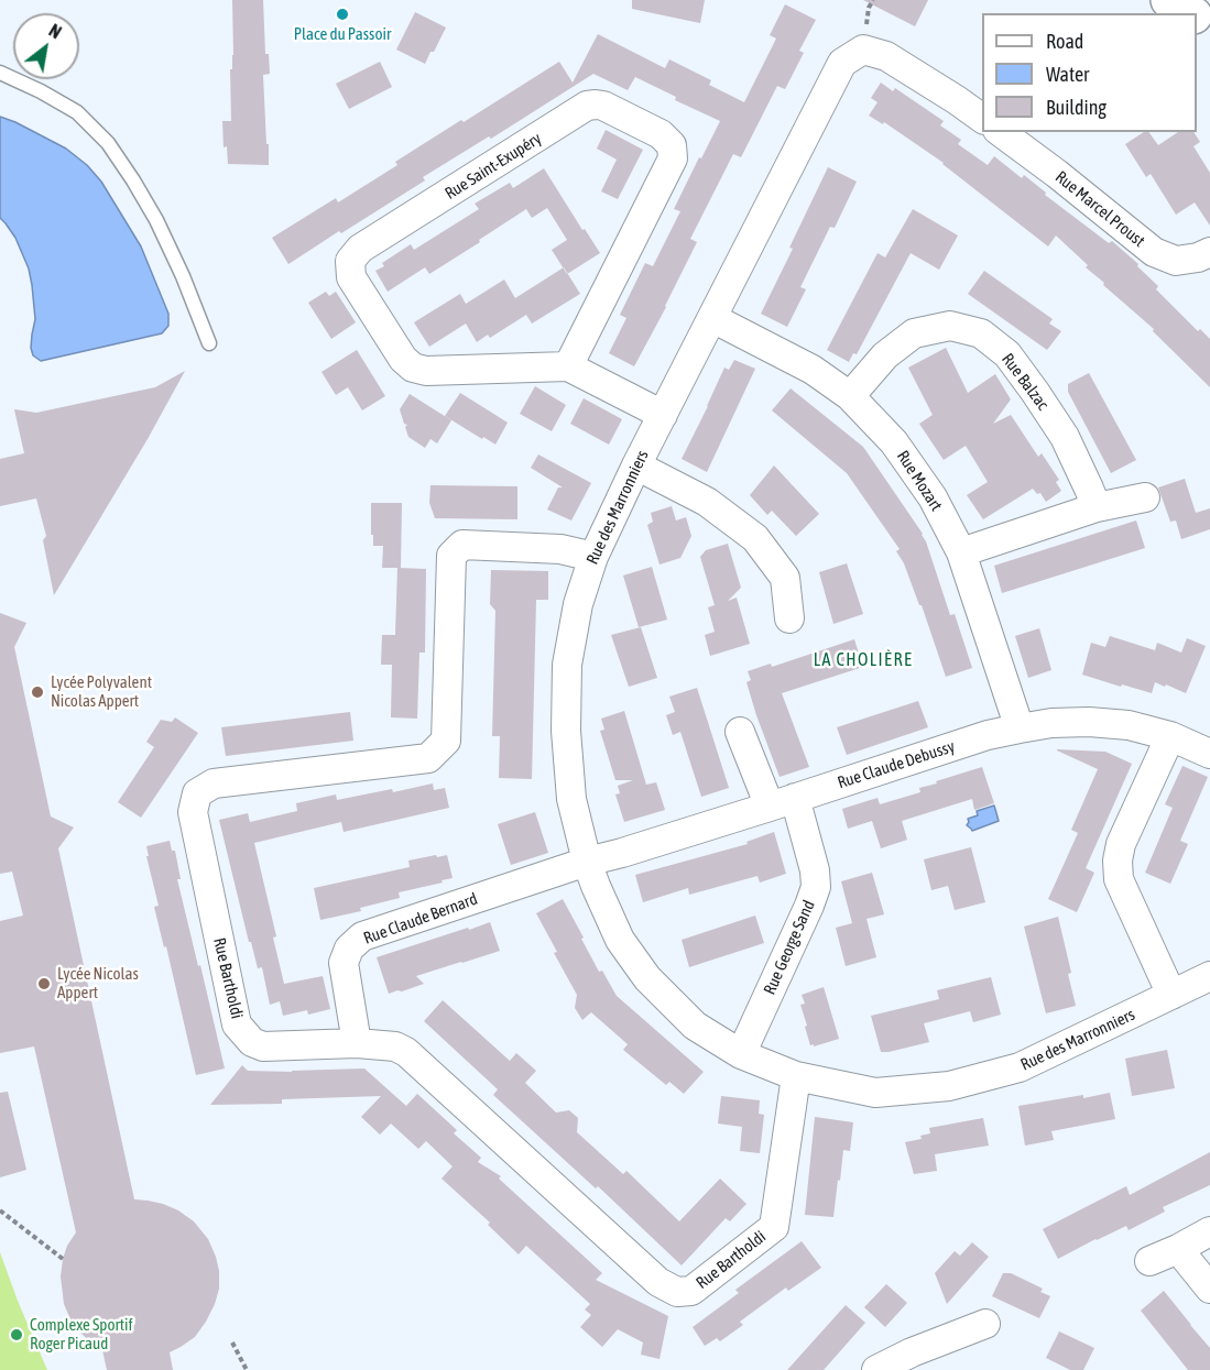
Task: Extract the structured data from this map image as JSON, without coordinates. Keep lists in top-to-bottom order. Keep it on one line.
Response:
{"streets":{"street":["Rue Saint-Exupéry","Rue Marcel Proust","Rue Balzac","Rue Mozart","Rue des Marronniers","Rue Claude Debussy","Rue Claude Bernard","Rue George Sand","Rue Bartholdi"]},"crossings":[["Rue Saint-Exupéry","Rue des Marronniers"],["Rue Balzac","Rue Mozart"],["Rue Mozart","Rue des Marronniers"],["Rue Mozart","Rue Claude Debussy"],["Rue des Marronniers","Rue Claude Debussy"],["Rue des Marronniers","Rue Claude Bernard"],["Rue des Marronniers","Rue George Sand"],["Rue des Marronniers","Rue Bartholdi"],["Rue Claude Debussy","Rue Claude Bernard"],["Rue Claude Debussy","Rue George Sand"],["Rue Claude Bernard","Rue Bartholdi"]],"districts":["LA CHOLIÈRE"],"places":["Place du Passoir","Lycée Polyvalent Nicolas Appert","Lycée Nicolas Appert","Complexe Sportif Roger Picaud"],"legend":["Road","Water","Building"],"north":"top right"}
